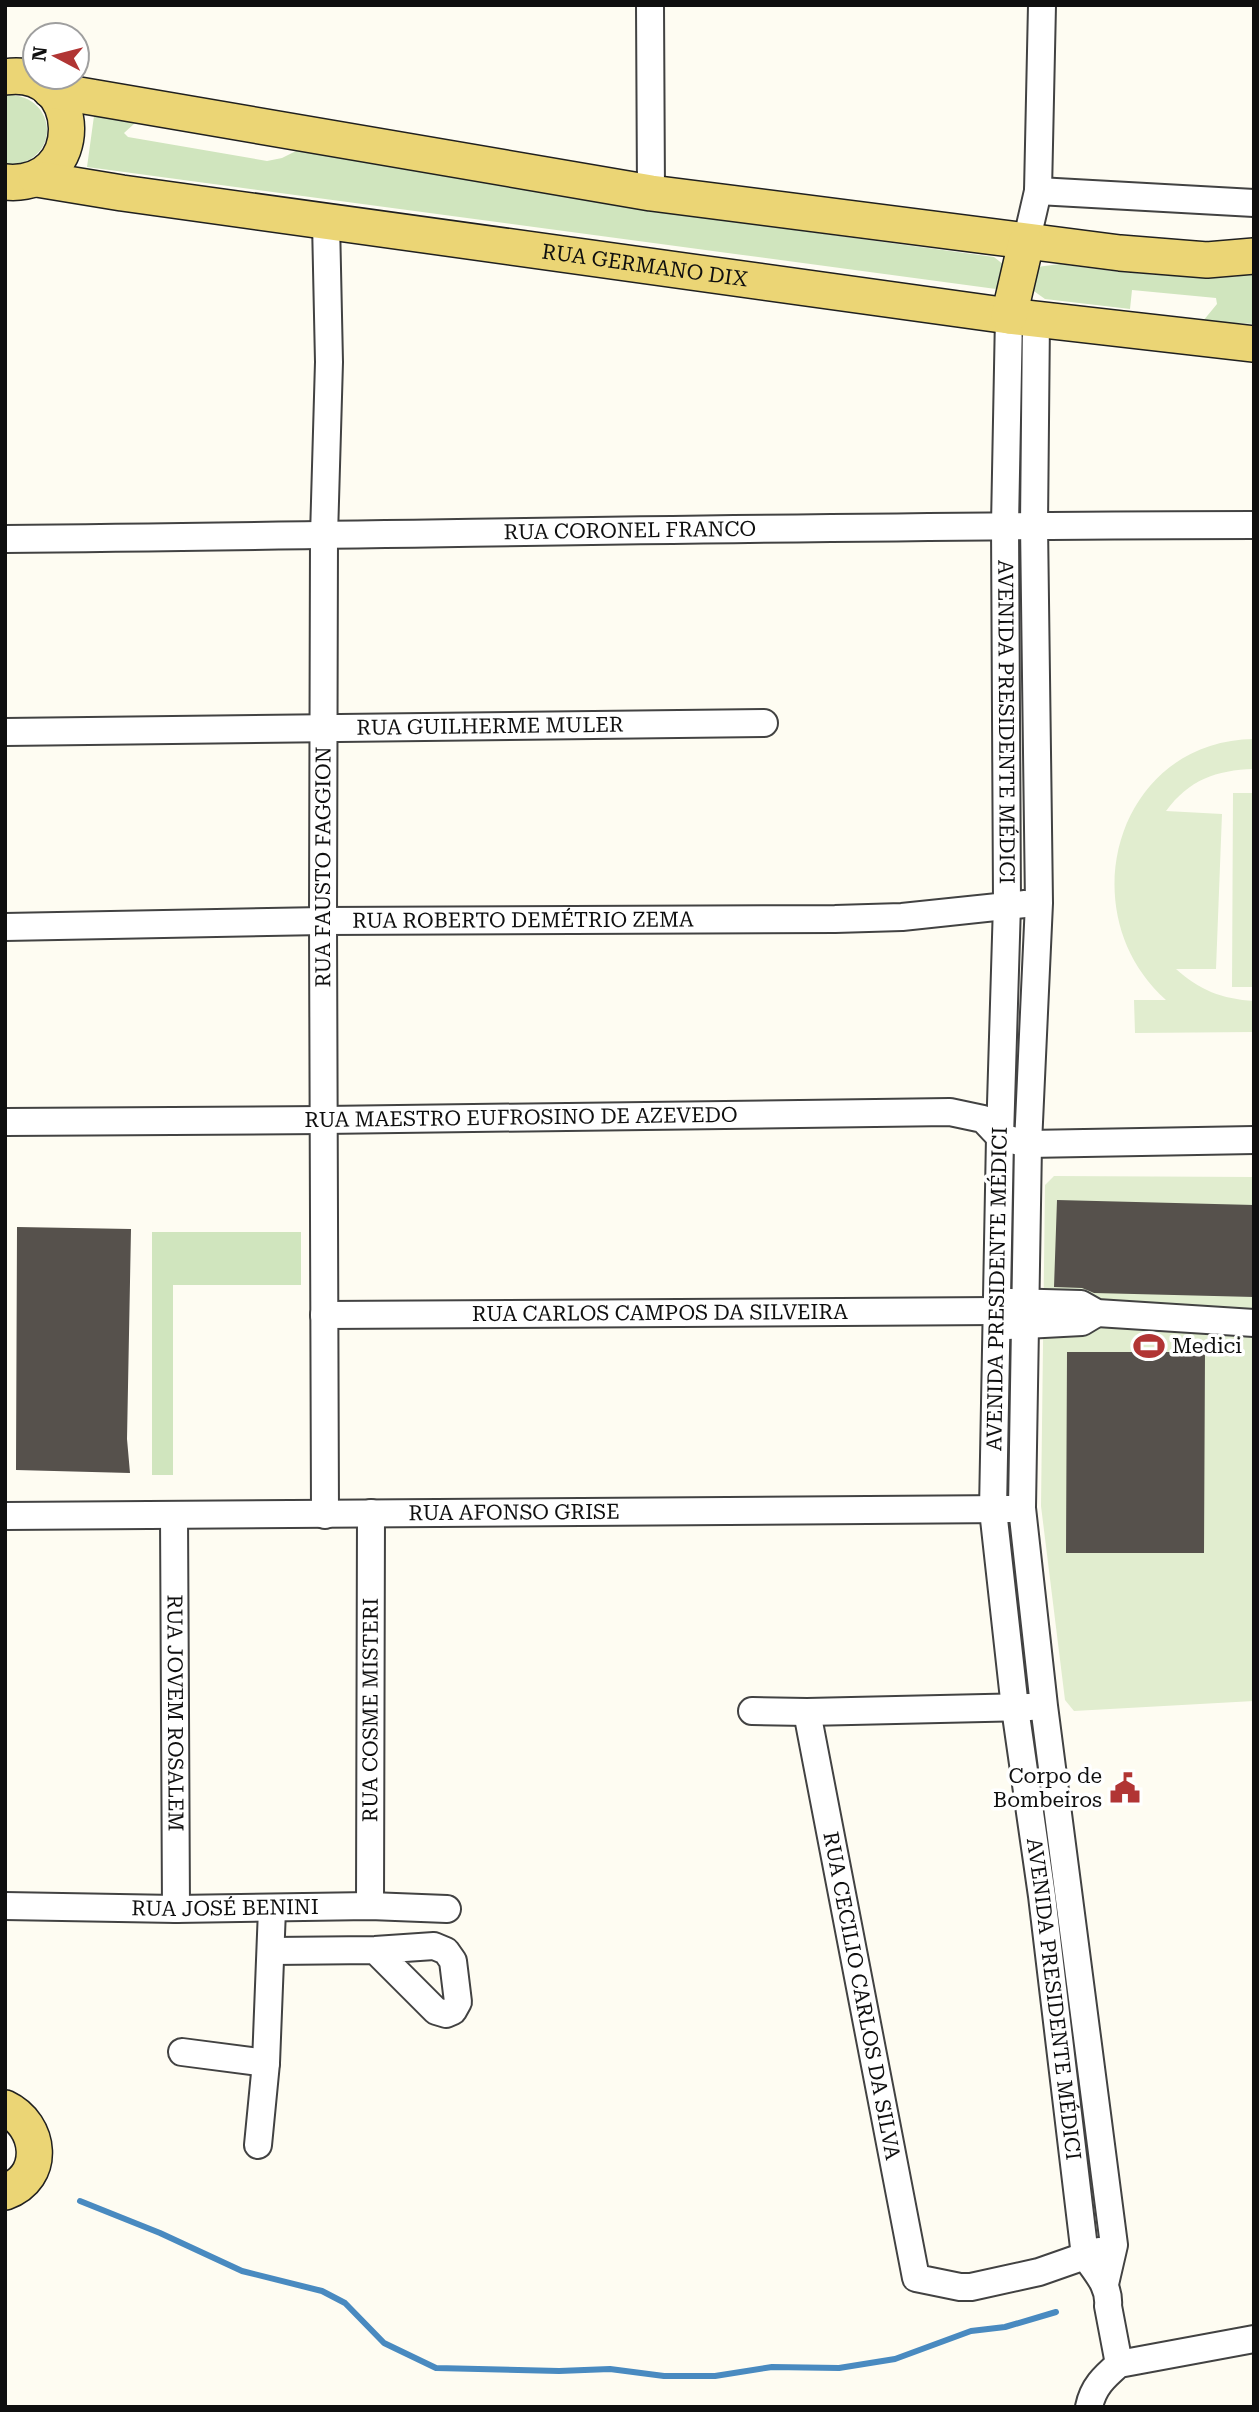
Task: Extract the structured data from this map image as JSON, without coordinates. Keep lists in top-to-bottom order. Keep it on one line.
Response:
{"streets":{"main road":["RUA GERMANO DIX"],"street":["RUA CORONEL FRANCO","AVENIDA PRESIDENTE MÉDICI","RUA GUILHERME MULER","RUA FAUSTO FAGGION","RUA ROBERTO DEMÉTRIO ZEMA","RUA MAESTRO EUFROSINO DE AZEVEDO","RUA CARLOS CAMPOS DA SILVEIRA","RUA AFONSO GRISE","RUA COSME MISTERI","RUA JOVEM ROSALEM","RUA JOSÉ BENINI","RUA CECILIO CARLOS DA SILVA"]},"crossings":[["RUA GERMANO DIX","AVENIDA PRESIDENTE MÉDICI"],["RUA GERMANO DIX","RUA FAUSTO FAGGION"],["RUA CORONEL FRANCO","AVENIDA PRESIDENTE MÉDICI"],["RUA CORONEL FRANCO","RUA FAUSTO FAGGION"],["AVENIDA PRESIDENTE MÉDICI","RUA ROBERTO DEMÉTRIO ZEMA"],["AVENIDA PRESIDENTE MÉDICI","RUA MAESTRO EUFROSINO DE AZEVEDO"],["AVENIDA PRESIDENTE MÉDICI","RUA CARLOS CAMPOS DA SILVEIRA"],["AVENIDA PRESIDENTE MÉDICI","RUA AFONSO GRISE"],["AVENIDA PRESIDENTE MÉDICI","RUA CECILIO CARLOS DA SILVA"],["RUA GUILHERME MULER","RUA FAUSTO FAGGION"],["RUA FAUSTO FAGGION","RUA ROBERTO DEMÉTRIO ZEMA"],["RUA FAUSTO FAGGION","RUA MAESTRO EUFROSINO DE AZEVEDO"],["RUA FAUSTO FAGGION","RUA CARLOS CAMPOS DA SILVEIRA"],["RUA FAUSTO FAGGION","RUA AFONSO GRISE"],["RUA AFONSO GRISE","RUA COSME MISTERI"],["RUA AFONSO GRISE","RUA JOVEM ROSALEM"],["RUA COSME MISTERI","RUA JOSÉ BENINI"],["RUA JOVEM ROSALEM","RUA JOSÉ BENINI"]],"places":{"sports":["Medici"],"public building":["Corpo de Bombeiros"]},"north":"left"}
